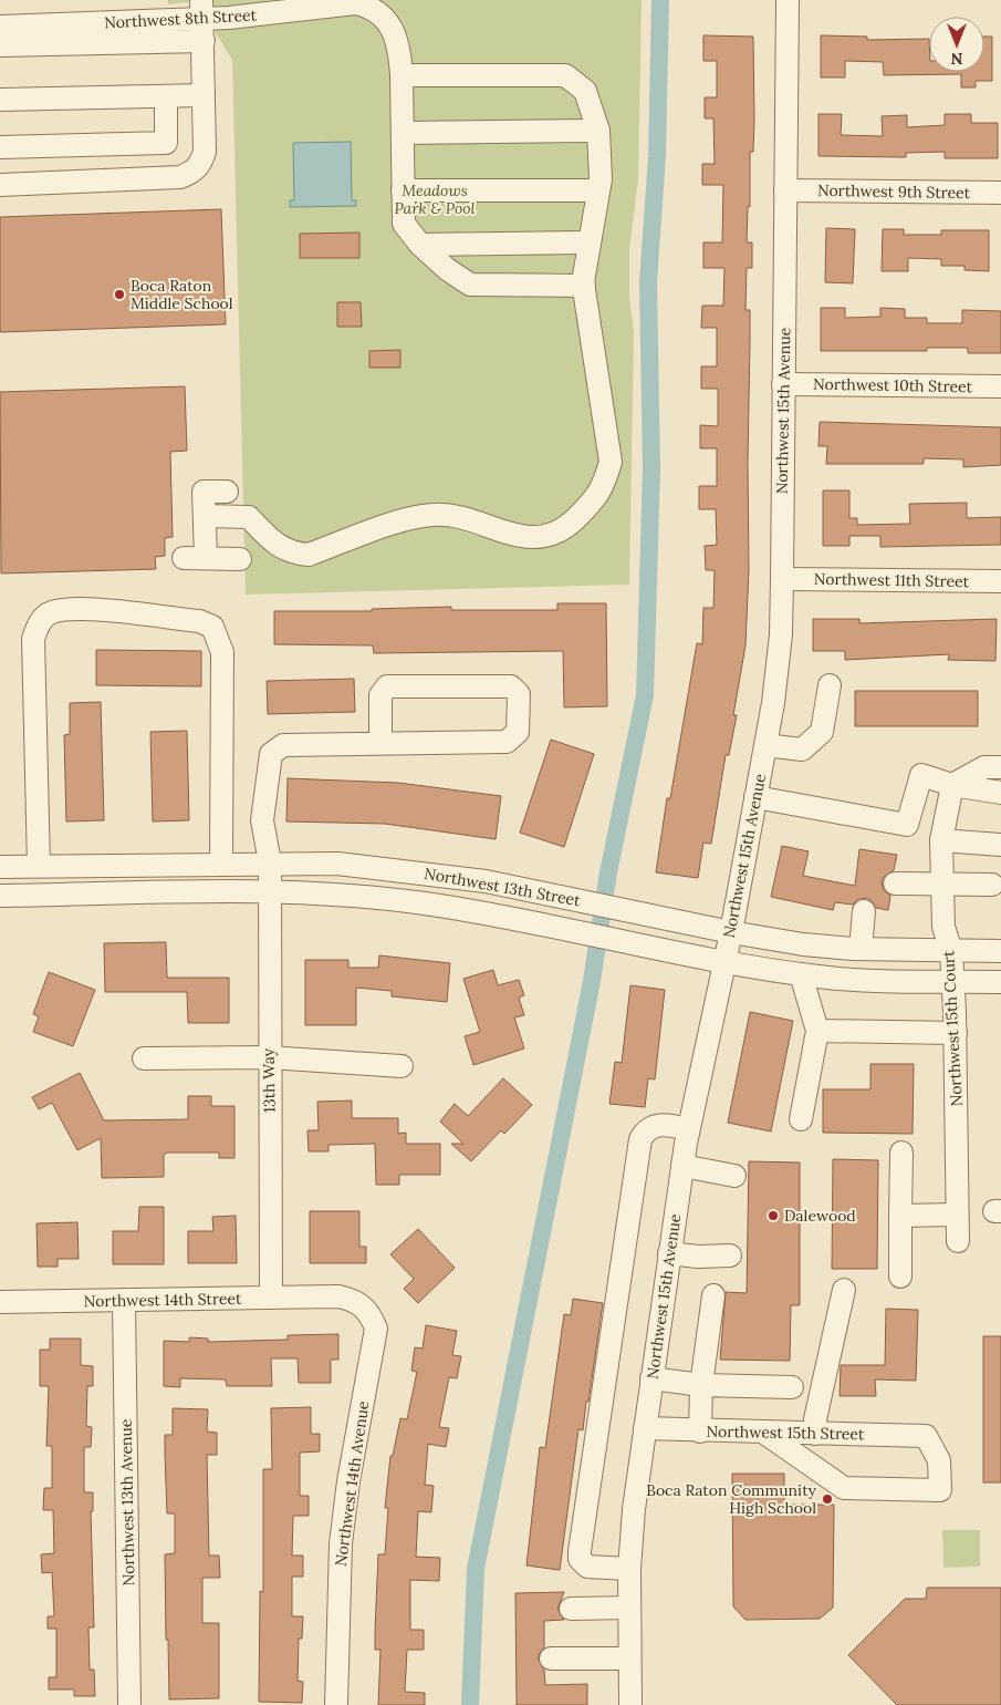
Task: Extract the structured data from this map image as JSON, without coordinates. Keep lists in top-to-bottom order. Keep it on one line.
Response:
{"streets":{"street":["Northwest 8th Street","Northwest 9th Street","Northwest 10th Street","Northwest 15th Avenue","Northwest 11th Street","Northwest 13th Street","Northwest 15th Court","13th Way","Northwest 14th Street","Northwest 15th Street","Northwest 14th Avenue","Northwest 13th Avenue"]},"crossings":[["Northwest 9th Street","Northwest 15th Avenue"],["Northwest 10th Street","Northwest 15th Avenue"],["Northwest 15th Avenue","Northwest 11th Street"],["Northwest 15th Avenue","Northwest 13th Street"],["Northwest 15th Avenue","Northwest 15th Street"],["Northwest 13th Street","Northwest 15th Court"],["Northwest 13th Street","13th Way"],["13th Way","Northwest 14th Street"],["Northwest 14th Street","Northwest 14th Avenue"],["Northwest 14th Street","Northwest 13th Avenue"]],"parks":["Meadows Park & Pool"],"places":["Boca Raton Middle School","Dalewood","Boca Raton Community High School"],"north":"bottom"}
